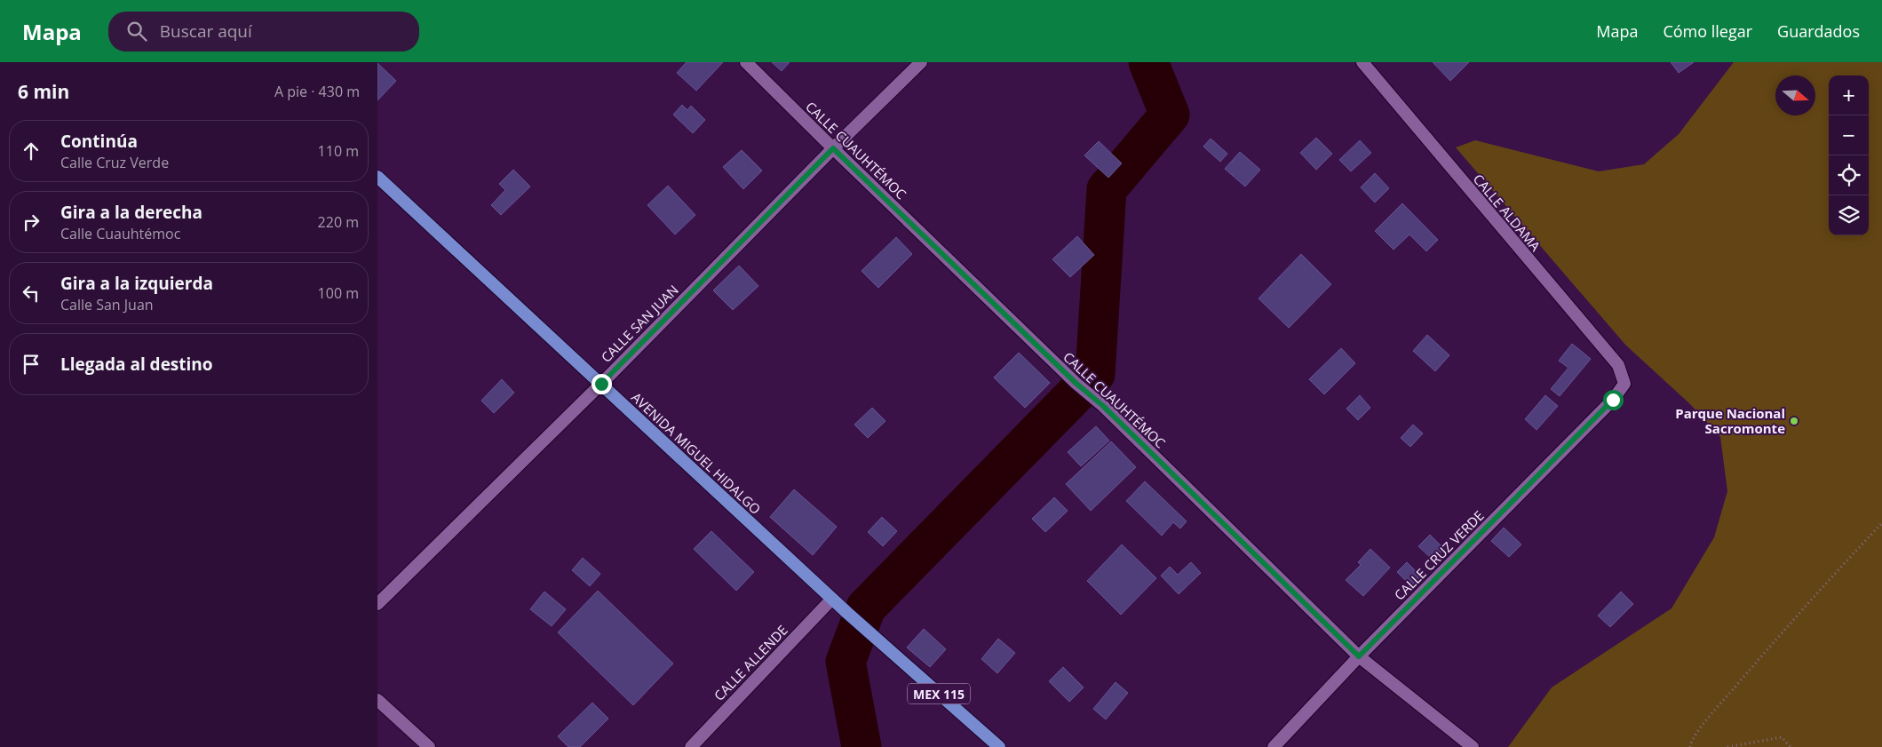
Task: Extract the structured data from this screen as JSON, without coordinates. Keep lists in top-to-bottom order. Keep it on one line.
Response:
{"streets":{"main road":["AVENIDA MIGUEL HIDALGO","MEX 115"],"street":["CALLE CUAUHTÉMOC","CALLE ALDAMA","CALLE SAN JUAN","CALLE CRUZ VERDE","CALLE ALLENDE"]},"crossings":[["CALLE CUAUHTÉMOC","CALLE SAN JUAN"],["CALLE CUAUHTÉMOC","CALLE CRUZ VERDE"],["CALLE ALDAMA","CALLE CRUZ VERDE"],["CALLE SAN JUAN","AVENIDA MIGUEL HIDALGO"],["AVENIDA MIGUEL HIDALGO","CALLE ALLENDE"]],"places":["Parque Nacional Sacromonte"],"north":"right","page":{"header":"Mapa","search":"Buscar aquí","nav":["Mapa","Cómo llegar","Guardados"],"heading":["6 min","A pie · 430 m"],"map_buttons":["+","−"],"list":[["Continúa","Calle Cruz Verde","110 m"],["Gira a la derecha","Calle Cuauhtémoc","220 m"],["Gira a la izquierda","Calle San Juan","100 m"],"Llegada al destino"]}}
